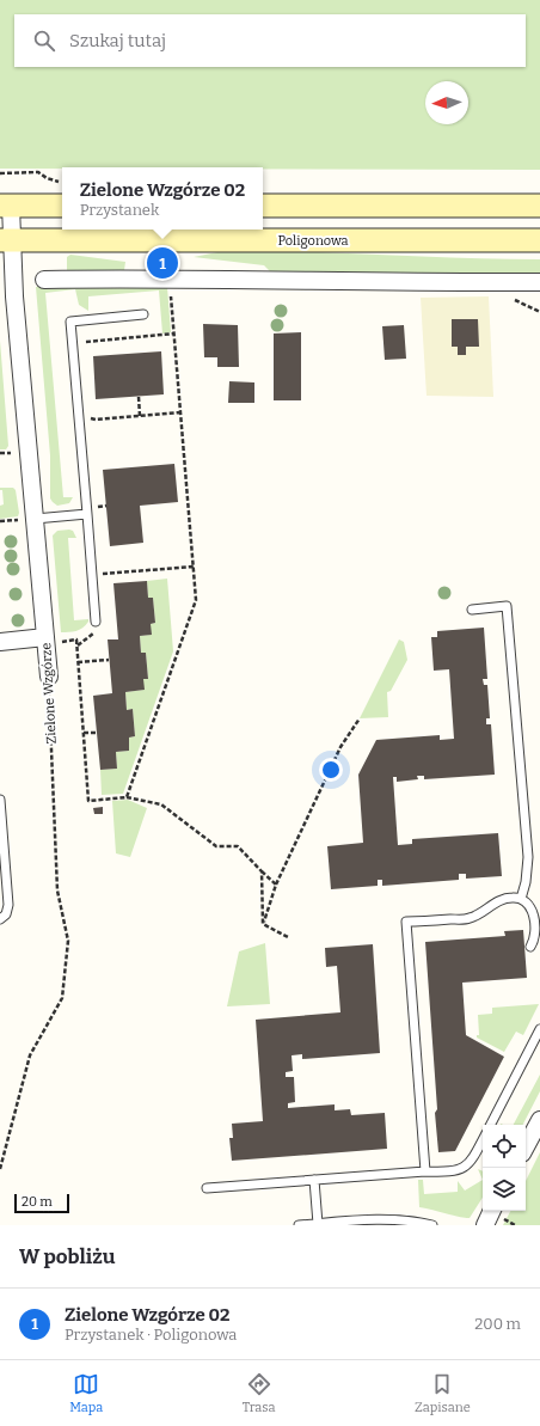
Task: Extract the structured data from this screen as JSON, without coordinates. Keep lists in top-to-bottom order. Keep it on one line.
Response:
{"streets":{"main road":["Poligonowa"],"street":["Zielone Wzgórze"]},"crossings":[["Poligonowa","Zielone Wzgórze"]],"scale_bar":"20 m","north":"left","page":{"search":"Szukaj tutaj","popup":["Zielone Wzgórze 02","Przystanek"],"pins":"1","scale":"20 m","heading":"W pobliżu","list":[{"mark":"1","name":"Zielone Wzgórze 02","note":"Przystanek · Poligonowa","value":"200 m"}],"nav":["Mapa","Trasa","Zapisane"]}}
